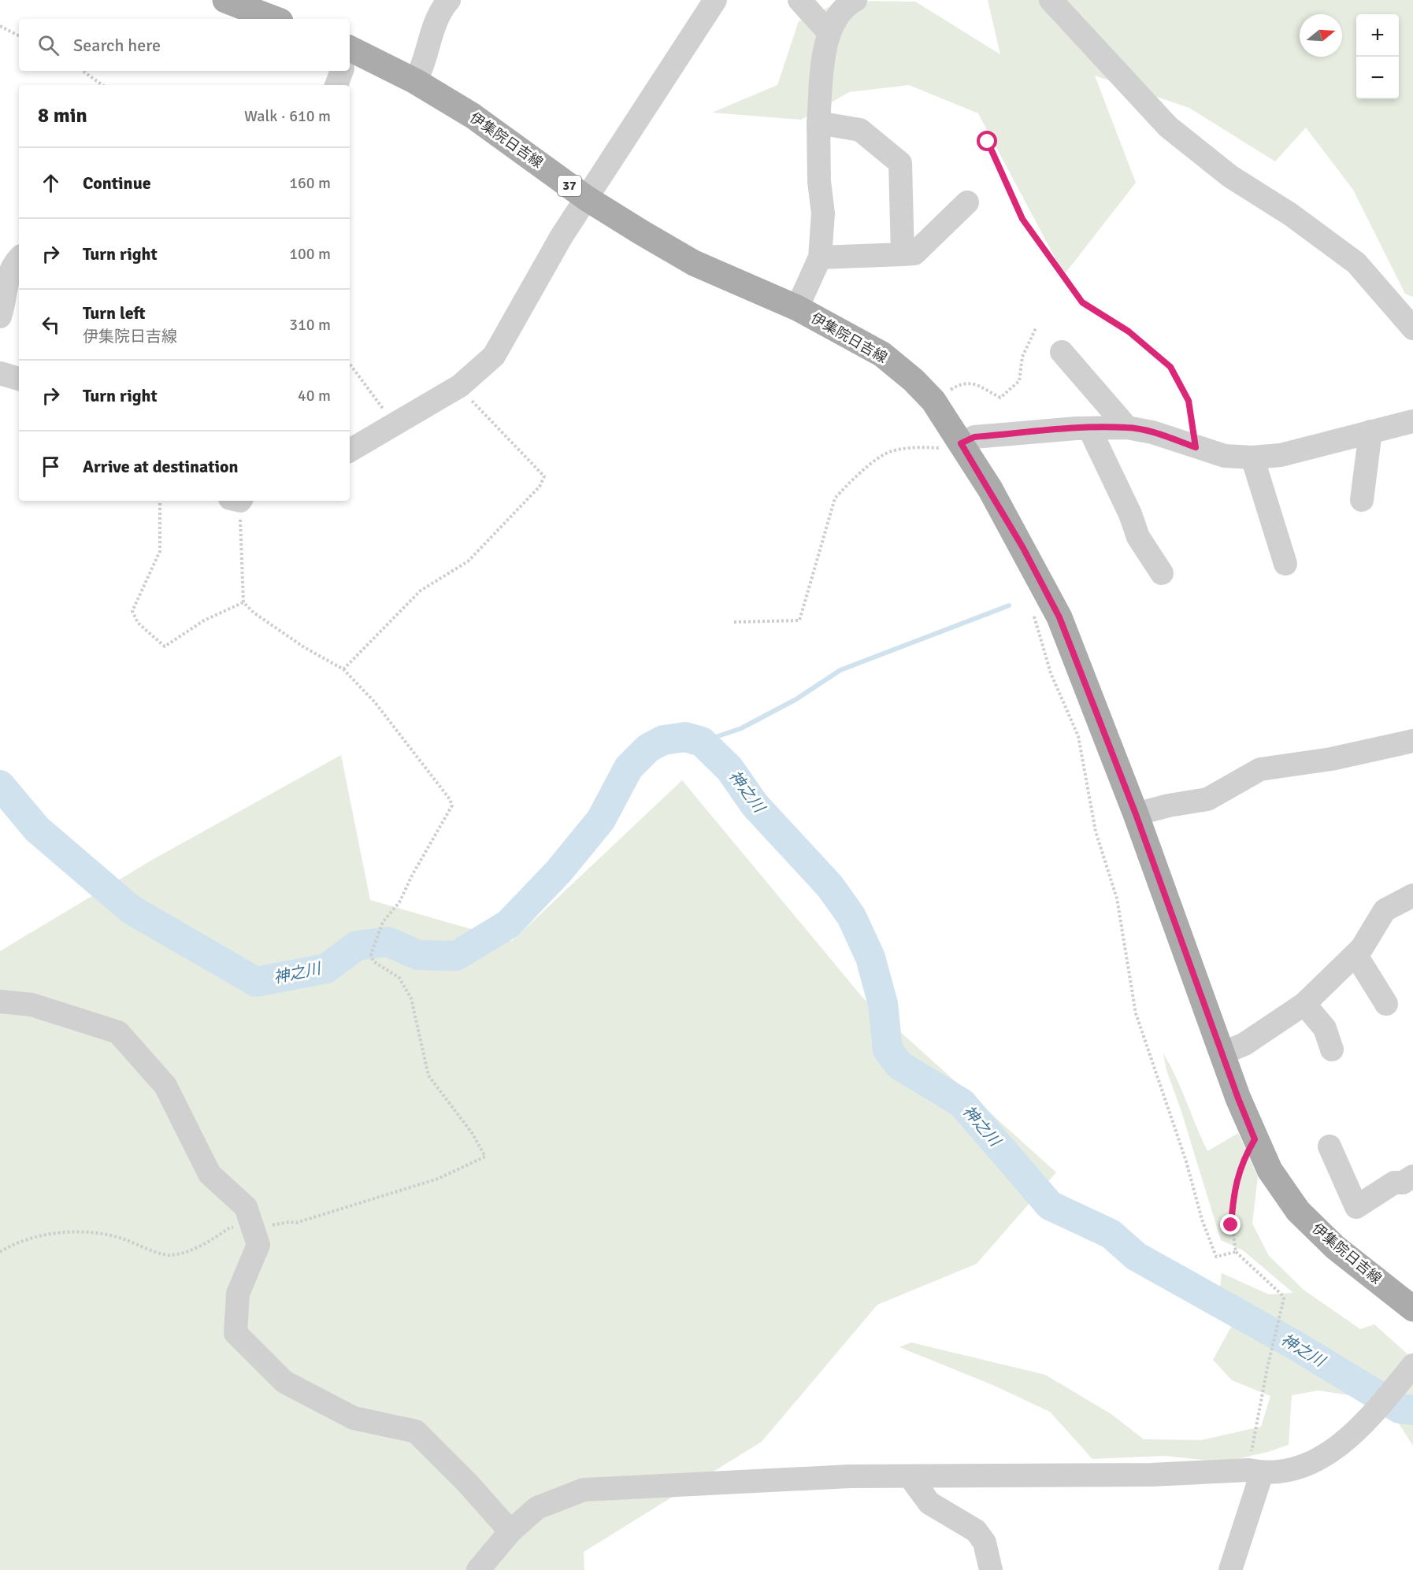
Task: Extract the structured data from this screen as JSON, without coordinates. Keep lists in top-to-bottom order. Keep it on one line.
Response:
{"streets":{"main road":["伊集院日吉線","37"]},"water":["神之川"],"north":"right","page":{"map_buttons":["+","−"],"search":"Search here","heading":["8 min","Walk · 610 m"],"list":[["Continue","160 m"],["Turn right","100 m"],["Turn left","伊集院日吉線","310 m"],["Turn right","40 m"],"Arrive at destination"]}}
